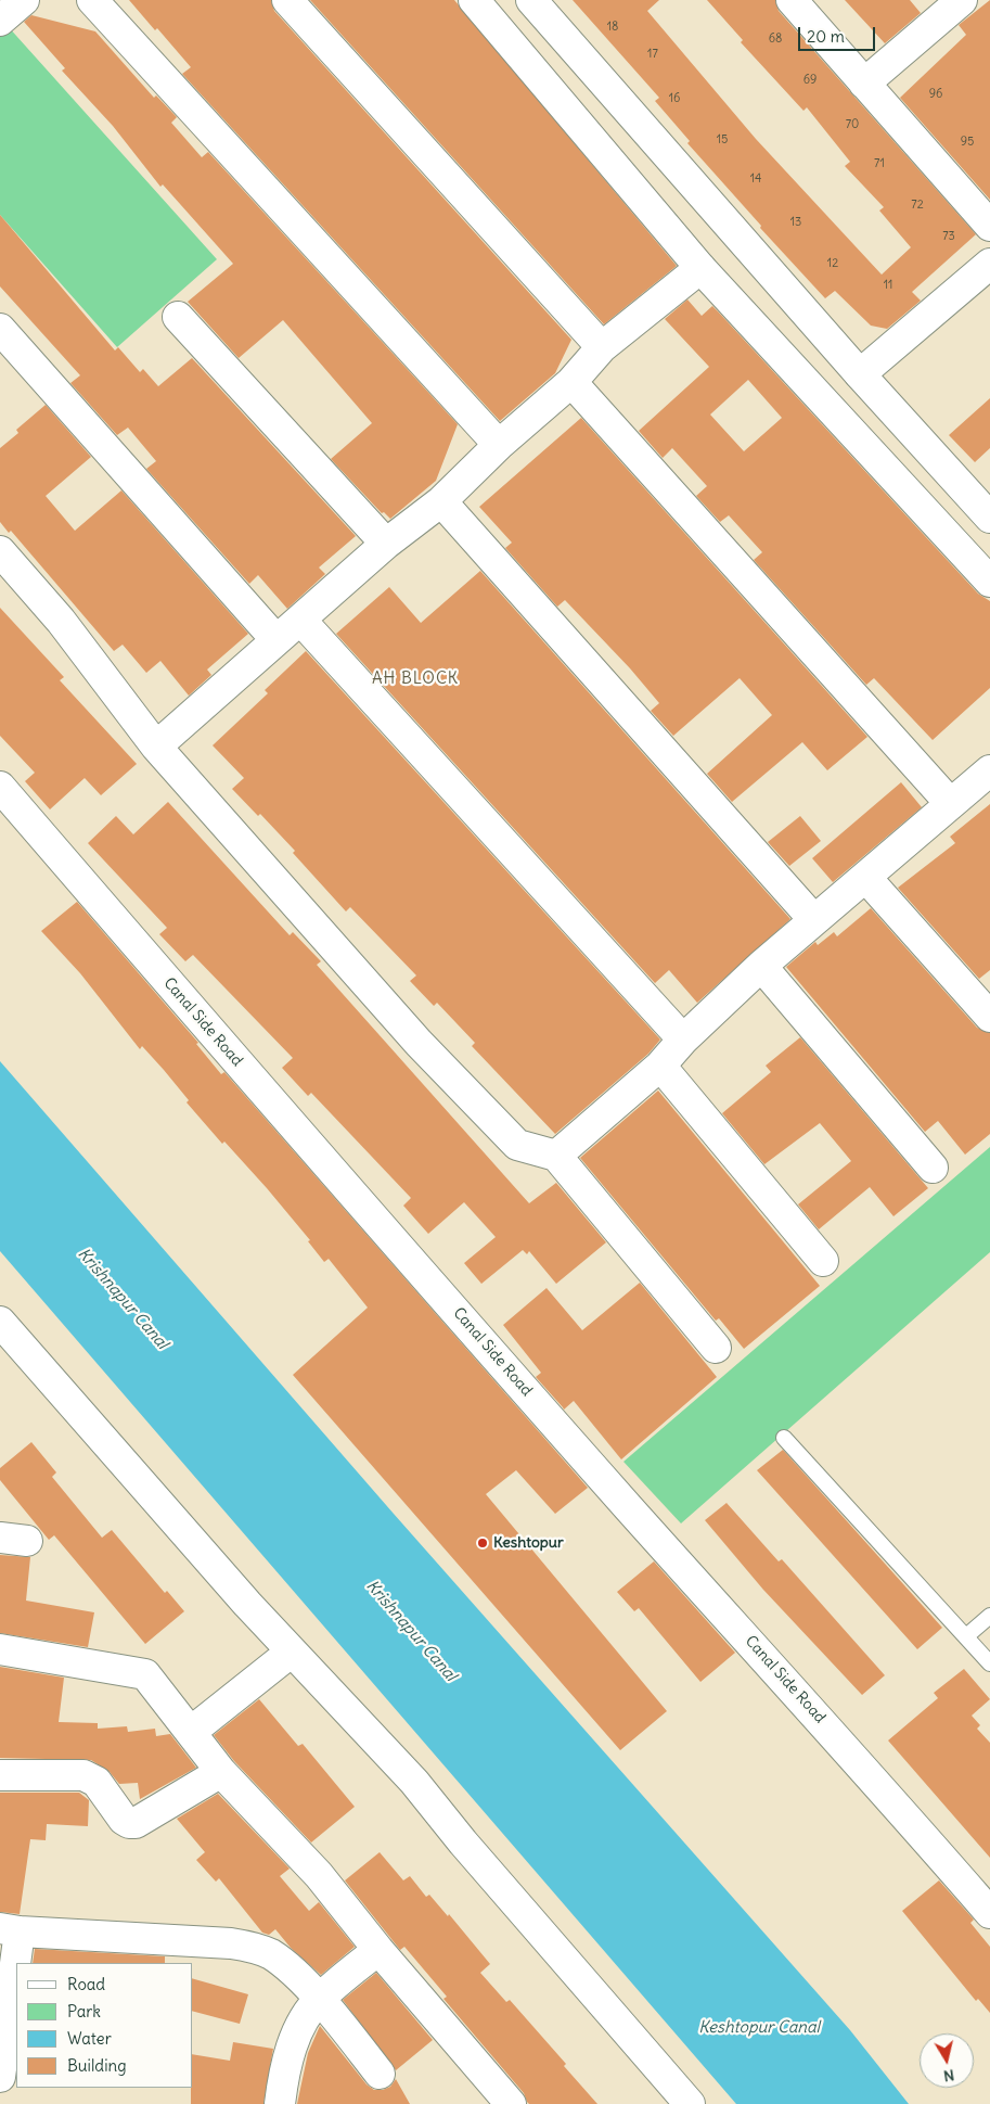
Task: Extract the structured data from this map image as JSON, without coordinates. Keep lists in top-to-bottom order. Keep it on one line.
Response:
{"streets":{"street":["Canal Side Road"]},"districts":["AH BLOCK"],"water":["Krishnapur Canal","Keshtopur Canal"],"places":["Keshtopur"],"house_numbers":["18","68","17","69","96","16","70","15","95","71","14","72","13","73","12","11"],"legend":["Road","Park","Water","Building"],"scale_bar":"20 m","north":"bottom"}
